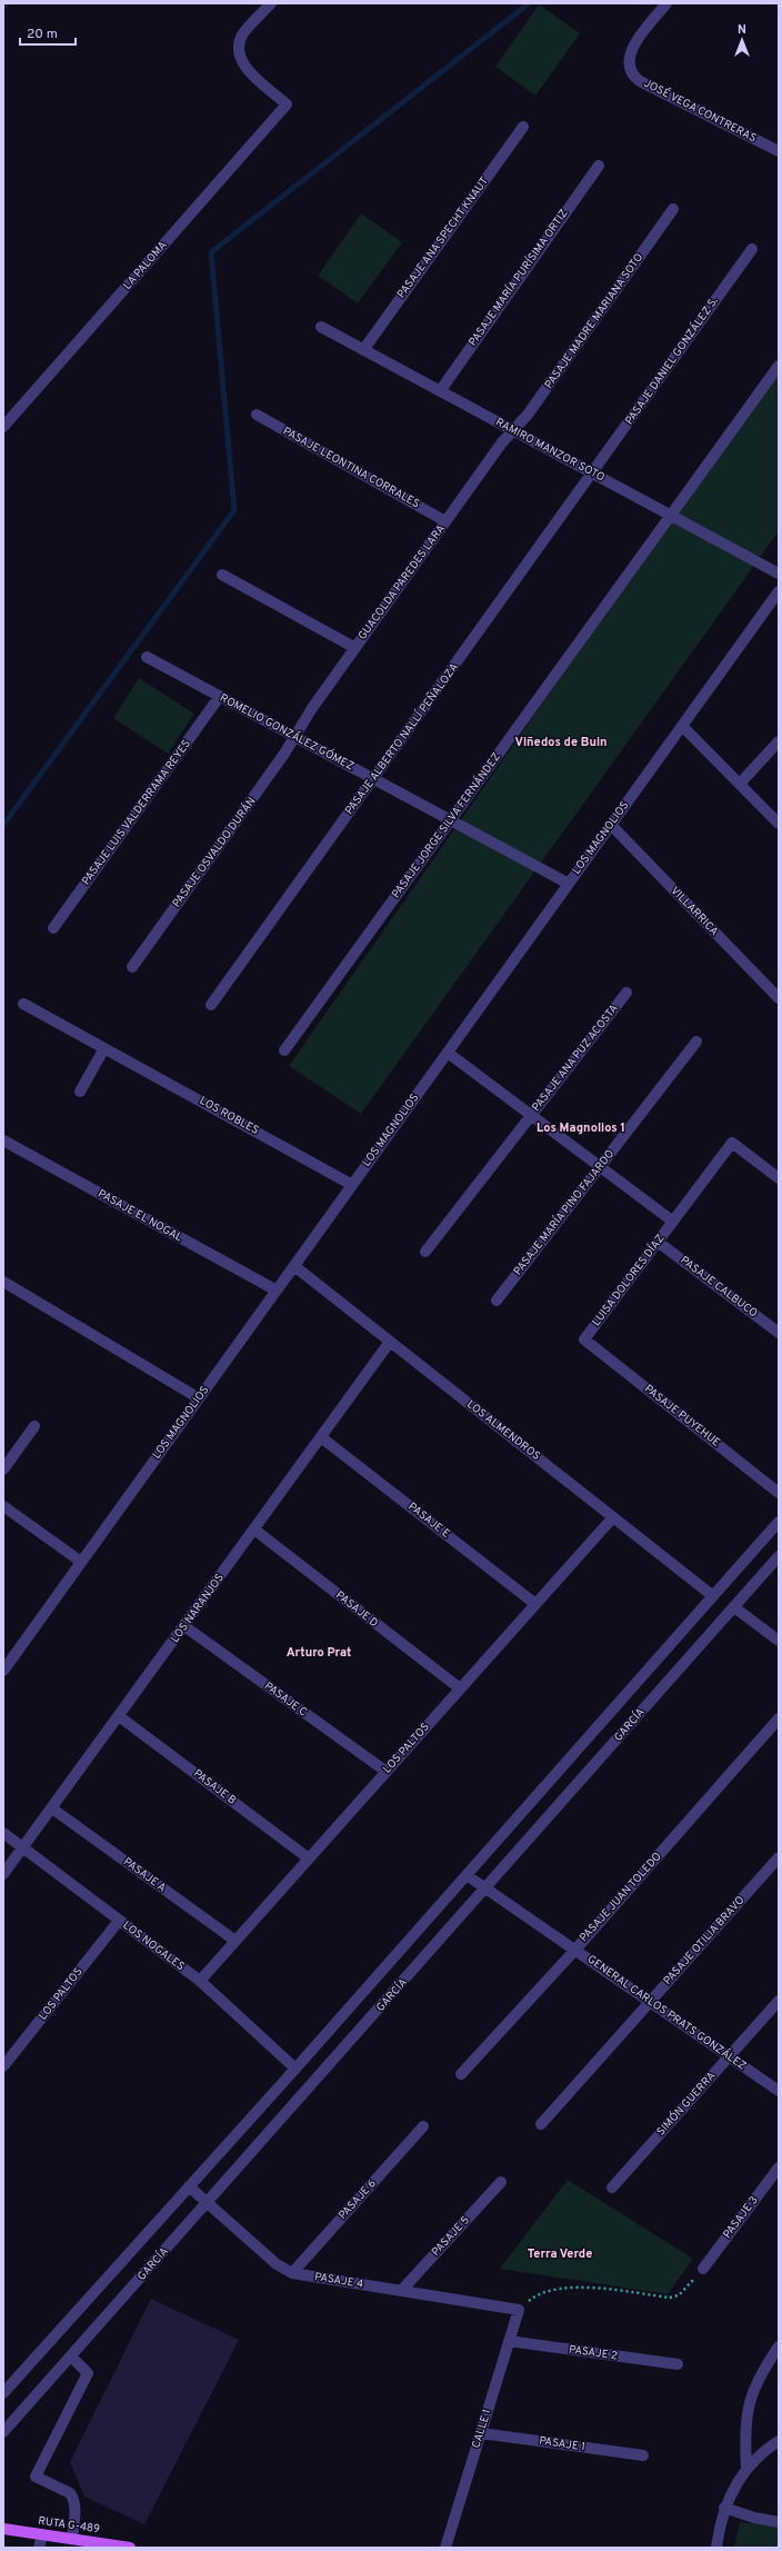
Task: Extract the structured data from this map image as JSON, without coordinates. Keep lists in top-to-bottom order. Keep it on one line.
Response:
{"streets":{"main road":["RUTA G-489"],"street":["JOSÉ VEGA CONTRERAS","PASAJE ANA SPECHT KNAUT","LA PALOMA","PASAJE MARÍA PURÍSIMA ORTIZ","PASAJE MADRE MARIANA SOTO","PASAJE DANIEL GONZÁLEZ S.","RAMIRO MANZOR SOTO","PASAJE LEONTINA CORRALES","GUACOLDA PAREDES LARA","ROMELIO GONZÁLEZ GÓMEZ","PASAJE ALBERTO NALLÍ PEÑALOZA","PASAJE LUIS VALDERRAMA REYES","PASAJE JORGE SILVA FERNÁNDEZ","LOS MAGNOLIOS","PASAJE OSVALDO DURÁN","VILLARRICA","PASAJE ANA PUZ ACOSTA","LOS ROBLES","PASAJE MARÍA PINO FAJARDO","PASAJE EL NOGAL","LUISA DOLORES DÍAZ","PASAJE CALBUCO","PASAJE PUYEHUE","LOS ALMENDROS","PASAJE E","LOS NARANJOS","PASAJE D","PASAJE C","GARCÍA","LOS PALTOS","PASAJE B","PASAJE A","PASAJE JUAN TOLEDO","PASAJE OTILIA BRAVO","LOS NOGALES","GENERAL CARLOS PRATS GONZÁLEZ","SIMÓN GUERRA","PASAJE 6","PASAJE 3","PASAJE 5","PASAJE 4","PASAJE 2","CALLE 1","PASAJE 1"]},"crossings":[["PASAJE ANA SPECHT KNAUT","RAMIRO MANZOR SOTO"],["PASAJE MARÍA PURÍSIMA ORTIZ","RAMIRO MANZOR SOTO"],["PASAJE MADRE MARIANA SOTO","RAMIRO MANZOR SOTO"],["PASAJE MADRE MARIANA SOTO","GUACOLDA PAREDES LARA"],["PASAJE DANIEL GONZÁLEZ S.","RAMIRO MANZOR SOTO"],["PASAJE DANIEL GONZÁLEZ S.","PASAJE ALBERTO NALLÍ PEÑALOZA"],["RAMIRO MANZOR SOTO","GUACOLDA PAREDES LARA"],["RAMIRO MANZOR SOTO","PASAJE ALBERTO NALLÍ PEÑALOZA"],["RAMIRO MANZOR SOTO","PASAJE JORGE SILVA FERNÁNDEZ"],["PASAJE LEONTINA CORRALES","GUACOLDA PAREDES LARA"],["GUACOLDA PAREDES LARA","ROMELIO GONZÁLEZ GÓMEZ"],["GUACOLDA PAREDES LARA","PASAJE OSVALDO DURÁN"],["ROMELIO GONZÁLEZ GÓMEZ","PASAJE ALBERTO NALLÍ PEÑALOZA"],["ROMELIO GONZÁLEZ GÓMEZ","PASAJE LUIS VALDERRAMA REYES"],["ROMELIO GONZÁLEZ GÓMEZ","PASAJE JORGE SILVA FERNÁNDEZ"],["ROMELIO GONZÁLEZ GÓMEZ","LOS MAGNOLIOS"],["ROMELIO GONZÁLEZ GÓMEZ","PASAJE OSVALDO DURÁN"],["LOS MAGNOLIOS","VILLARRICA"],["LOS MAGNOLIOS","LOS ROBLES"],["LOS MAGNOLIOS","PASAJE EL NOGAL"],["LOS MAGNOLIOS","LOS ALMENDROS"],["LUISA DOLORES DÍAZ","PASAJE CALBUCO"],["LUISA DOLORES DÍAZ","PASAJE PUYEHUE"],["LOS ALMENDROS","LOS NARANJOS"],["LOS ALMENDROS","GARCÍA"],["LOS ALMENDROS","LOS PALTOS"],["PASAJE E","LOS NARANJOS"],["PASAJE E","LOS PALTOS"],["LOS NARANJOS","PASAJE D"],["LOS NARANJOS","PASAJE C"],["LOS NARANJOS","PASAJE B"],["LOS NARANJOS","PASAJE A"],["LOS NARANJOS","LOS NOGALES"],["PASAJE D","LOS PALTOS"],["PASAJE C","LOS PALTOS"],["GARCÍA","LOS NOGALES"],["GARCÍA","GENERAL CARLOS PRATS GONZÁLEZ"],["GARCÍA","PASAJE 4"],["LOS PALTOS","PASAJE B"],["LOS PALTOS","PASAJE A"],["LOS PALTOS","LOS NOGALES"],["PASAJE JUAN TOLEDO","GENERAL CARLOS PRATS GONZÁLEZ"],["PASAJE OTILIA BRAVO","GENERAL CARLOS PRATS GONZÁLEZ"],["GENERAL CARLOS PRATS GONZÁLEZ","SIMÓN GUERRA"],["PASAJE 6","PASAJE 4"],["PASAJE 5","PASAJE 4"],["PASAJE 4","CALLE 1"],["PASAJE 2","CALLE 1"],["CALLE 1","PASAJE 1"]],"districts":["Viñedos de Buin","Los Magnolios 1","Arturo Prat","Terra Verde"],"scale_bar":"20 m","north":"top"}
